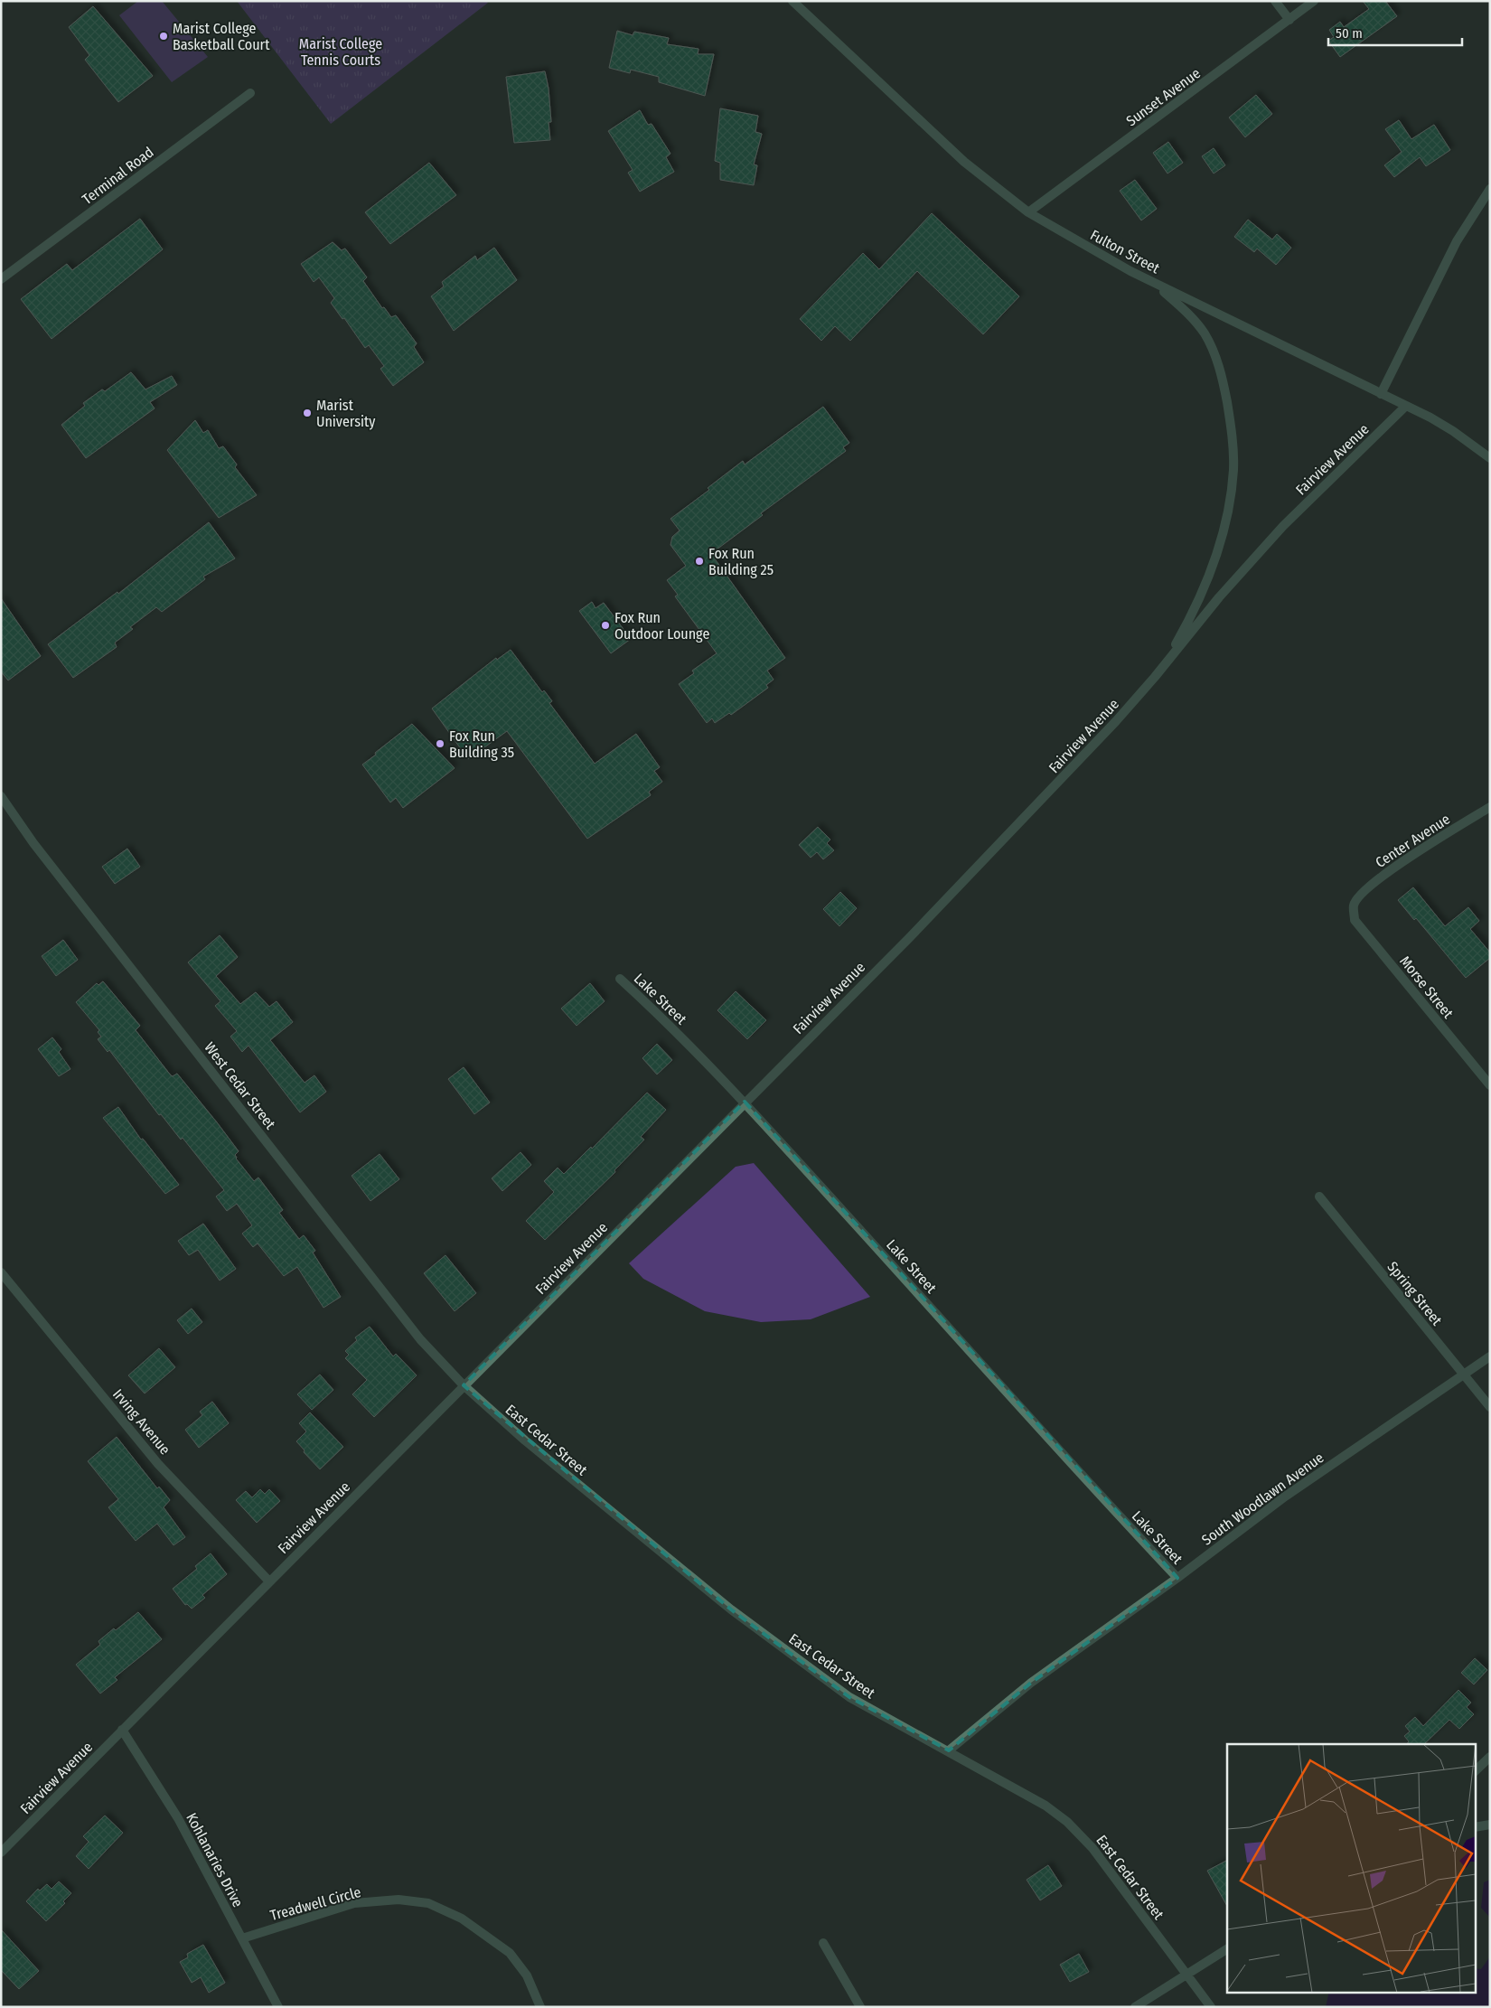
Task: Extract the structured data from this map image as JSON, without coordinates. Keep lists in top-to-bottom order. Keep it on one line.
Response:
{"streets":{"street":["Sunset Avenue","Terminal Road","Fulton Street","Fairview Avenue","Center Avenue","Morse Street","Lake Street","West Cedar Street","Spring Street","Irving Avenue","East Cedar Street","South Woodlawn Avenue","Kohlanaries Drive","Treadwell Circle"]},"crossings":[["Sunset Avenue","Fulton Street"],["Fulton Street","Fairview Avenue"],["Fairview Avenue","Lake Street"],["Fairview Avenue","West Cedar Street"],["Fairview Avenue","Irving Avenue"],["Fairview Avenue","East Cedar Street"],["Fairview Avenue","Kohlanaries Drive"],["Center Avenue","Morse Street"],["Lake Street","South Woodlawn Avenue"],["West Cedar Street","East Cedar Street"],["Spring Street","South Woodlawn Avenue"],["East Cedar Street","South Woodlawn Avenue"],["Kohlanaries Drive","Treadwell Circle"]],"parks":["Marist College Tennis Courts"],"places":["Marist College Basketball Court","Marist University","Fox Run Building 25","Fox Run Outdoor Lounge","Fox Run Building 35"],"scale_bar":"50 m"}
